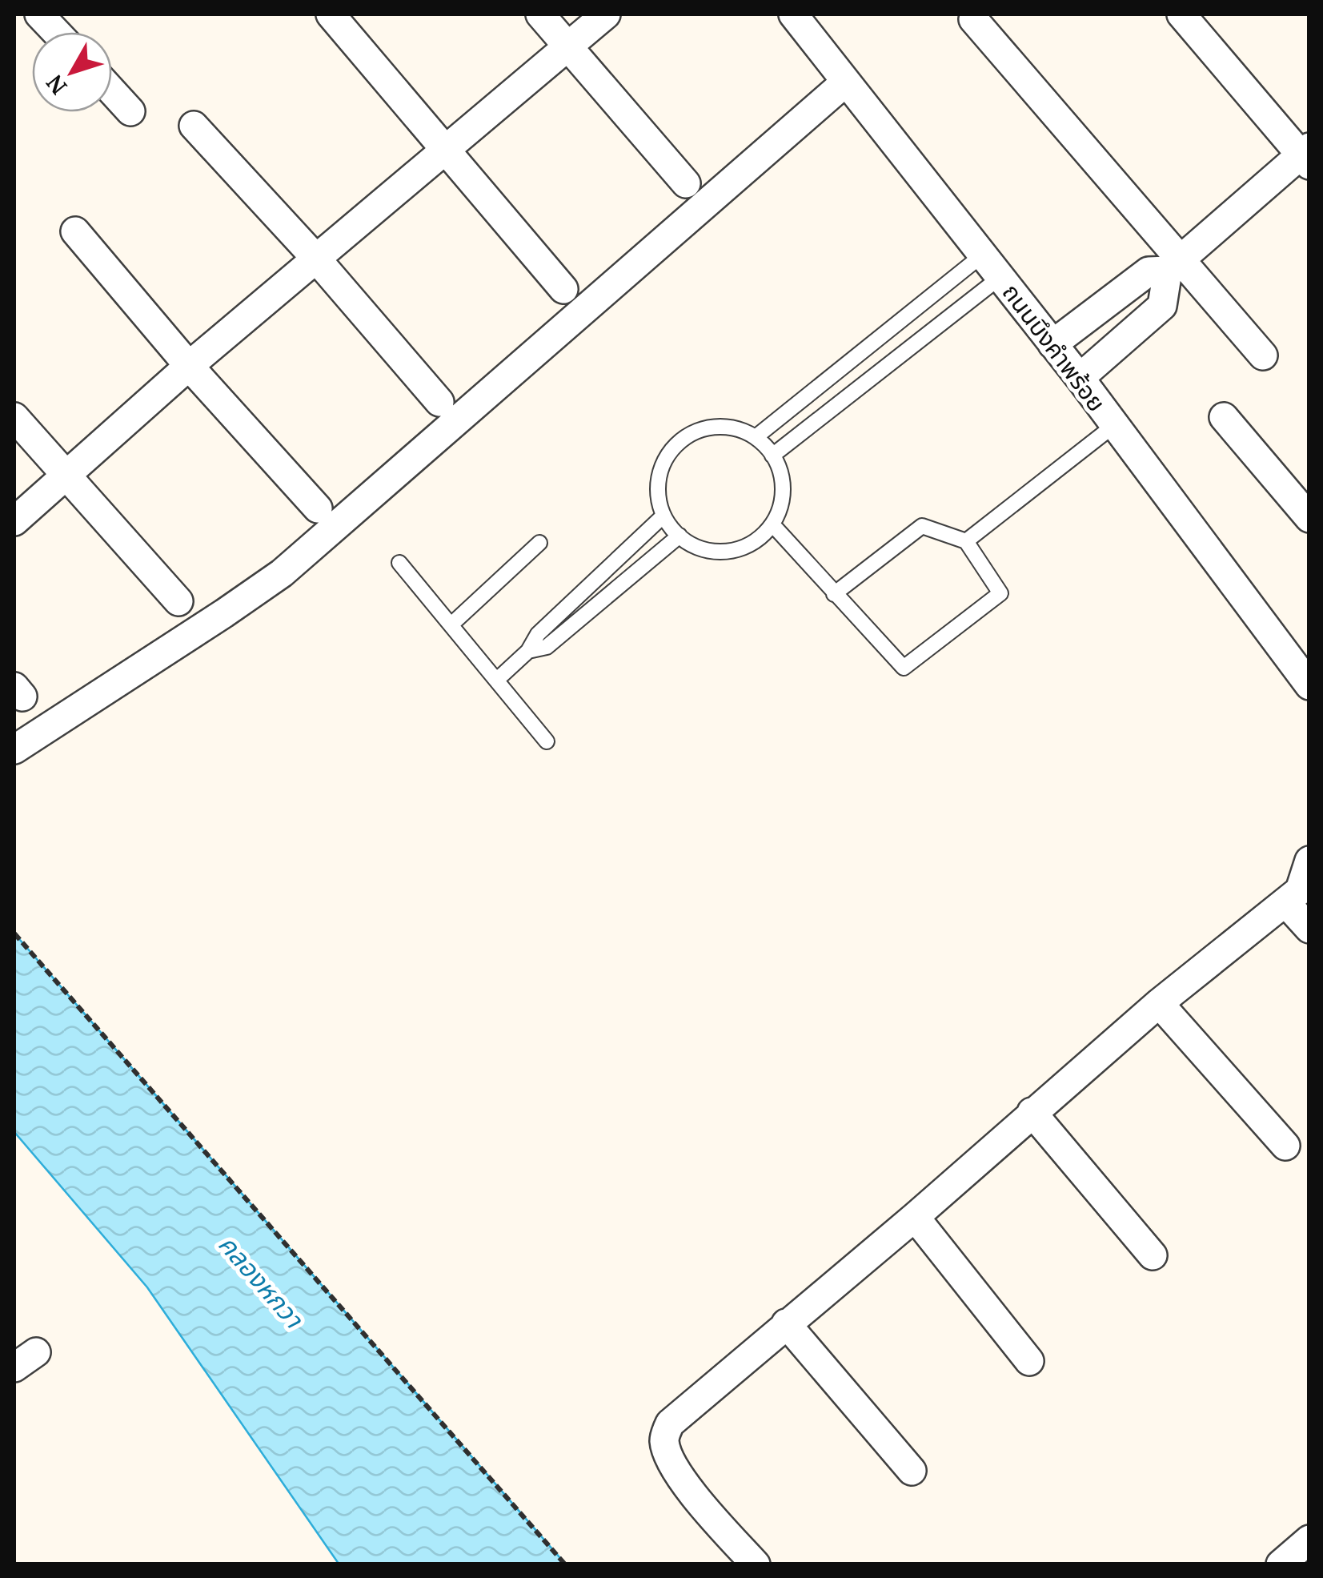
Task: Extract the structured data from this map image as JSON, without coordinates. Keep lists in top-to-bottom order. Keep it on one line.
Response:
{"streets":{"street":["ถนนบึงคำพร้อย"]},"water":["คลองหกวา"],"north":"bottom left"}
